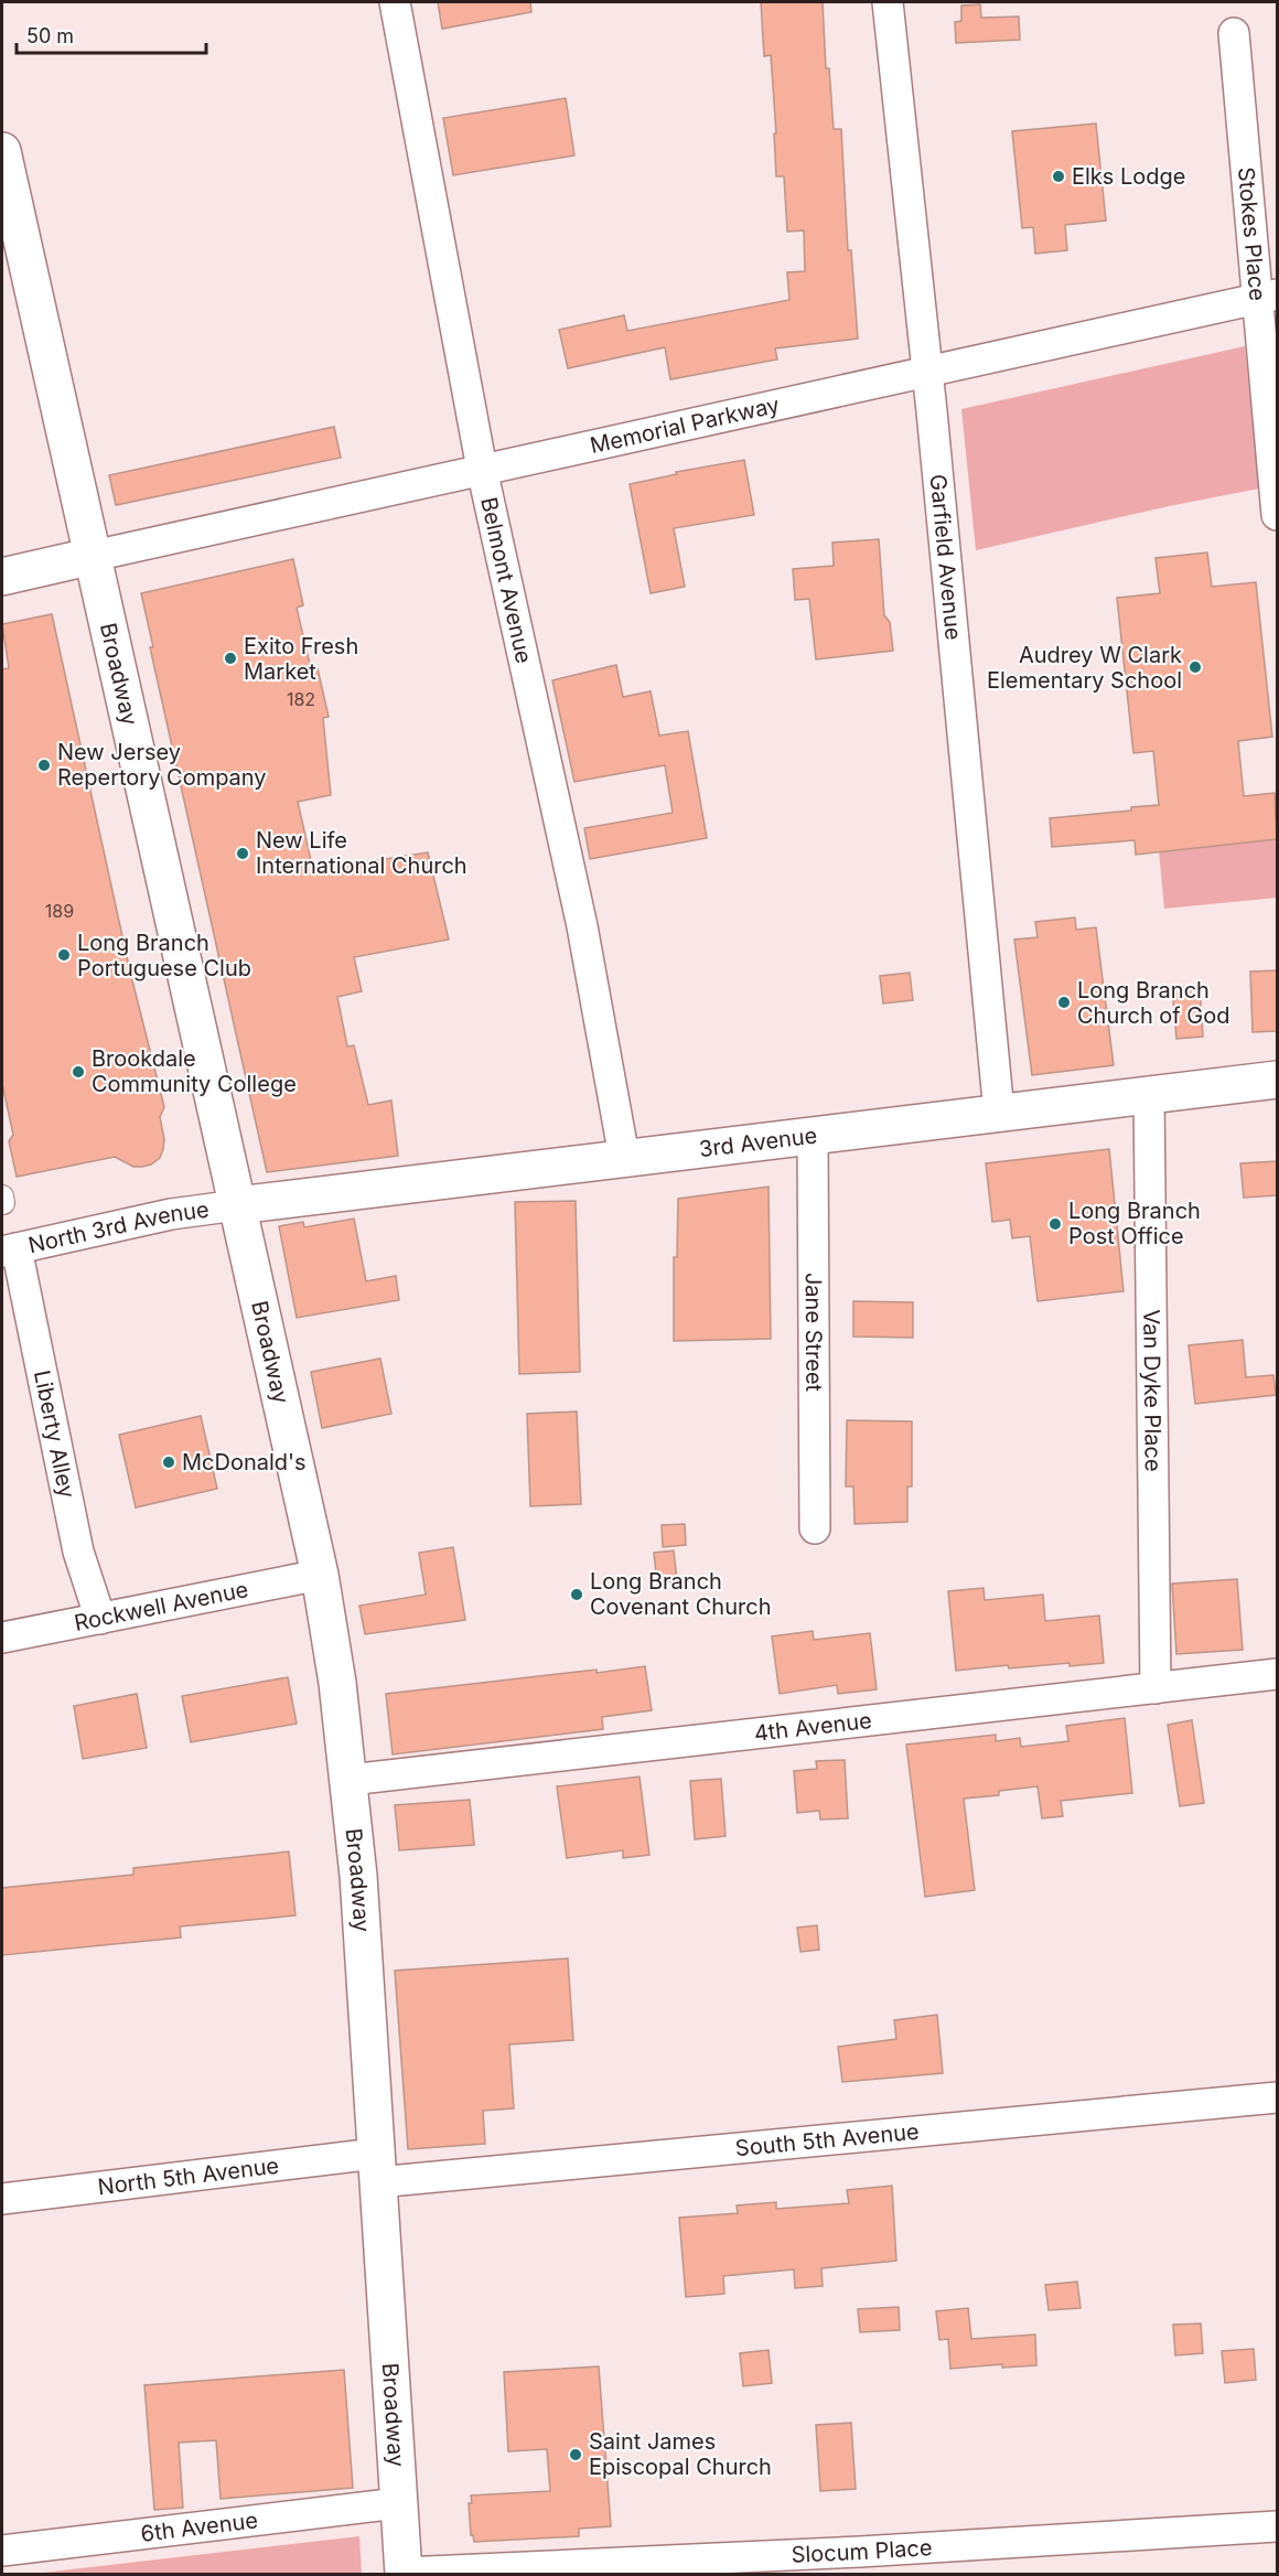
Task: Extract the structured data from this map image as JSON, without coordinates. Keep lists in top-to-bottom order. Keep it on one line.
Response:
{"streets":{"street":["Stokes Place","Memorial Parkway","Garfield Avenue","Belmont Avenue","Broadway","3rd Avenue","North 3rd Avenue","Jane Street","Van Dyke Place","Liberty Alley","Rockwell Avenue","4th Avenue","South 5th Avenue","North 5th Avenue","6th Avenue","Slocum Place"]},"crossings":[["Stokes Place","Memorial Parkway"],["Memorial Parkway","Garfield Avenue"],["Memorial Parkway","Belmont Avenue"],["Memorial Parkway","Broadway"],["Garfield Avenue","3rd Avenue"],["Belmont Avenue","3rd Avenue"],["Broadway","3rd Avenue"],["Broadway","North 3rd Avenue"],["Broadway","Rockwell Avenue"],["Broadway","4th Avenue"],["Broadway","South 5th Avenue"],["Broadway","North 5th Avenue"],["Broadway","6th Avenue"],["Broadway","Slocum Place"],["3rd Avenue","North 3rd Avenue"],["3rd Avenue","Jane Street"],["3rd Avenue","Van Dyke Place"],["North 3rd Avenue","Liberty Alley"],["Van Dyke Place","4th Avenue"],["Liberty Alley","Rockwell Avenue"],["South 5th Avenue","North 5th Avenue"]],"places":["Elks Lodge","Exito Fresh Market","Audrey W Clark Elementary School","New Jersey Repertory Company","New Life International Church","Long Branch Portuguese Club","Long Branch Church of God","Brookdale Community College","Long Branch Post Office","McDonald's","Long Branch Covenant Church","Saint James Episcopal Church"],"house_numbers":["182","189"],"scale_bar":"50 m"}
